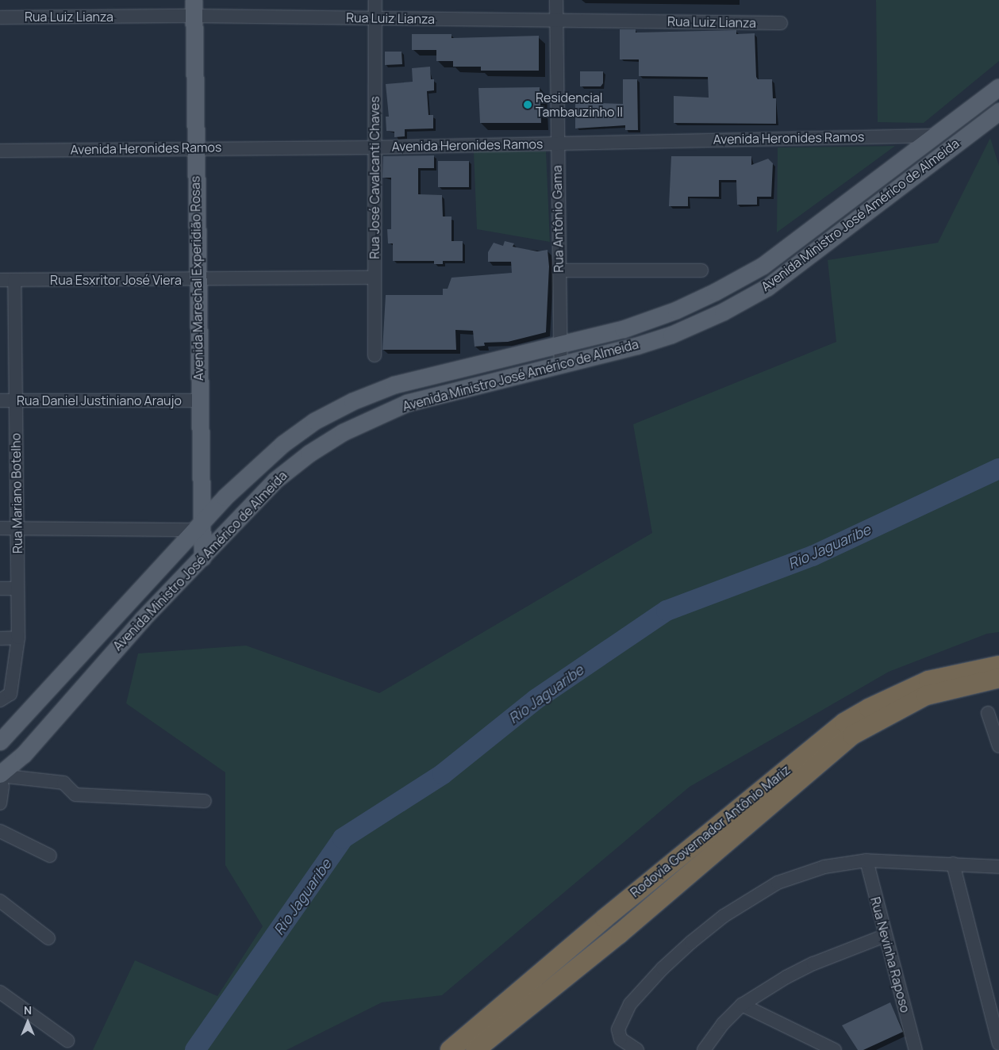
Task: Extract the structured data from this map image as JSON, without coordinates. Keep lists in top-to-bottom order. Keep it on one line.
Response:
{"streets":{"highway":["Rodovia Governador Antônio Mariz"],"main road":["Avenida Ministro José Américo de Almeida","Avenida Marechal Experidião Rosas"],"street":["Rua Luiz Lianza","Avenida Heronides Ramos","Rua José Cavalcanti Chaves","Rua Antônio Gama","Rua Esxritor José Viera","Rua Daniel Justiniano Araujo","Rua Mariano Botelho","Rua Nevinha Raposo"]},"crossings":[["Rua Luiz Lianza","Rua José Cavalcanti Chaves"],["Rua Luiz Lianza","Rua Antônio Gama"],["Rua Luiz Lianza","Avenida Marechal Experidião Rosas"],["Avenida Heronides Ramos","Rua José Cavalcanti Chaves"],["Avenida Heronides Ramos","Avenida Ministro José Américo de Almeida"],["Avenida Heronides Ramos","Rua Antônio Gama"],["Avenida Heronides Ramos","Avenida Marechal Experidião Rosas"],["Rua José Cavalcanti Chaves","Rua Esxritor José Viera"],["Avenida Ministro José Américo de Almeida","Rua Antônio Gama"],["Avenida Ministro José Américo de Almeida","Avenida Marechal Experidião Rosas"],["Avenida Marechal Experidião Rosas","Rua Esxritor José Viera"],["Avenida Marechal Experidião Rosas","Rua Daniel Justiniano Araujo"],["Rua Esxritor José Viera","Rua Mariano Botelho"],["Rua Daniel Justiniano Araujo","Rua Mariano Botelho"]],"water":["Rio Jaguaribe"],"places":["Residencial Tambauzinho II"],"north":"top"}
